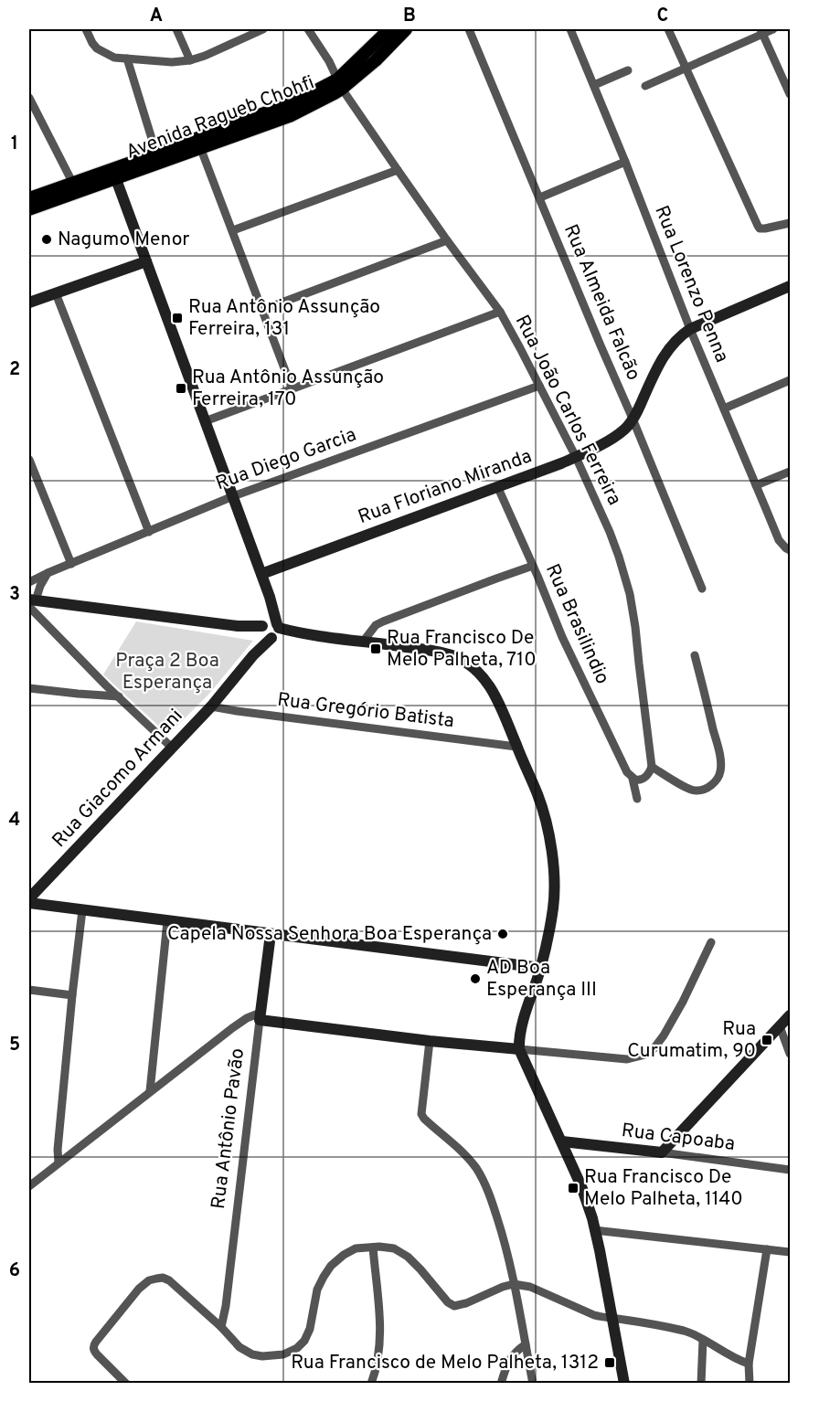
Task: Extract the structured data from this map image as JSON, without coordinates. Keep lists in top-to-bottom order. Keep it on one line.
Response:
{"streets":{"main road":["Avenida Ragueb Chohfi"],"street":["Rua Lorenzo Penna","Rua Almeida Falcão","Rua João Carlos Ferreira","Rua Diego Garcia","Rua Floriano Miranda","Rua Brasilindio","Rua Gregório Batista","Rua Giacomo Armani","Rua Antônio Pavão","Rua Capoaba"]},"crossings":[["Avenida Ragueb Chohfi","Rua João Carlos Ferreira"],["Rua Almeida Falcão","Rua Floriano Miranda"],["Rua João Carlos Ferreira","Rua Diego Garcia"],["Rua João Carlos Ferreira","Rua Floriano Miranda"],["Rua Floriano Miranda","Rua Brasilindio"],["Rua Gregório Batista","Rua Giacomo Armani"]],"parks":["Praça 2 Boa Esperança"],"places":{"other":["Nagumo Menor","Capela Nossa Senhora Boa Esperança","AD Boa Esperança III"],"transit":["Rua Antônio Assunção Ferreira, 131","Rua Antônio Assunção Ferreira, 170","Rua Francisco De Melo Palheta, 710","Rua Curumatim, 90","Rua Francisco De Melo Palheta, 1140","Rua Francisco de Melo Palheta, 1312"]},"grid":{"columns":["A","B","C"],"rows":["1","2","3","4","5","6"]}}
